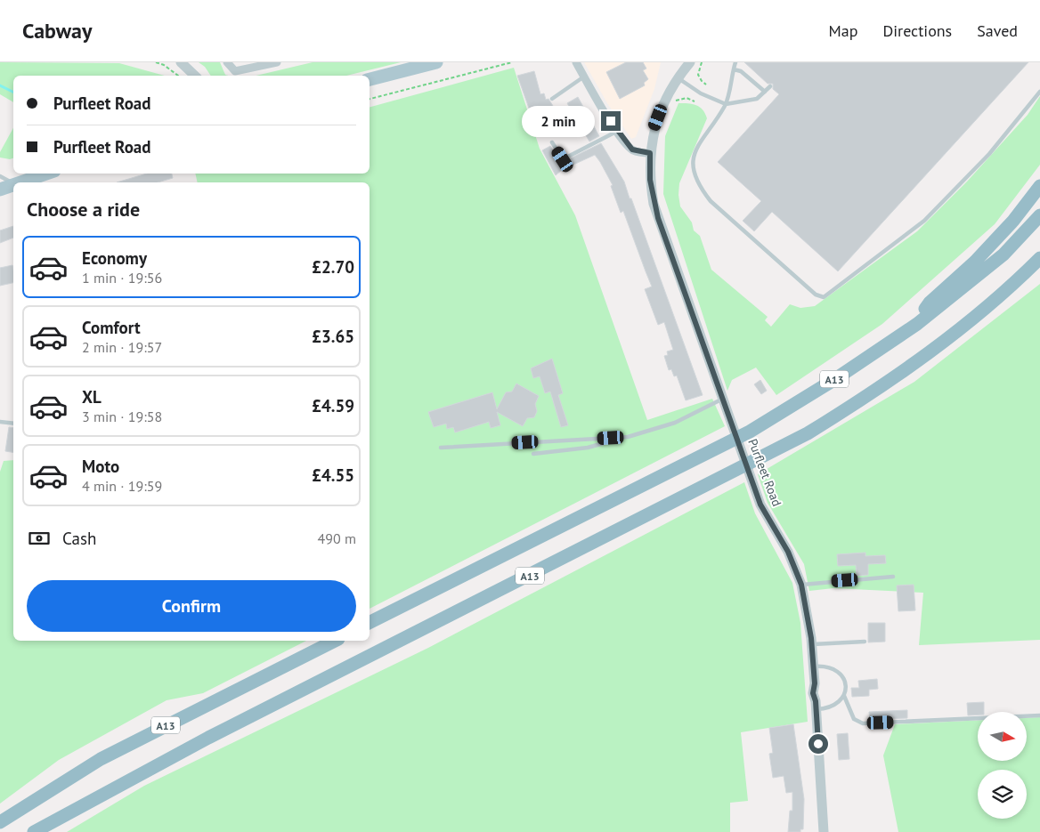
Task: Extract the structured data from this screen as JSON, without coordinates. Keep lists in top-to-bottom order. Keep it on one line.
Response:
{"streets":{"highway":["A13"],"street":["Purfleet Road"]},"north":"right","page":{"header":"Cabway","nav":["Map","Directions","Saved"],"banner":["Purfleet Road","Purfleet Road"],"bubble":"2 min","heading":"Choose a ride","list":[{"name":"Economy","note":"1 min · 19:56","value":"£2.70"},{"name":"Comfort","note":"2 min · 19:57","value":"£3.65"},{"name":"XL","note":"3 min · 19:58","value":"£4.59"},{"name":"Moto","note":"4 min · 19:59","value":"£4.55"}],"pay":["Cash","490 m"],"buttons":"Confirm"}}
